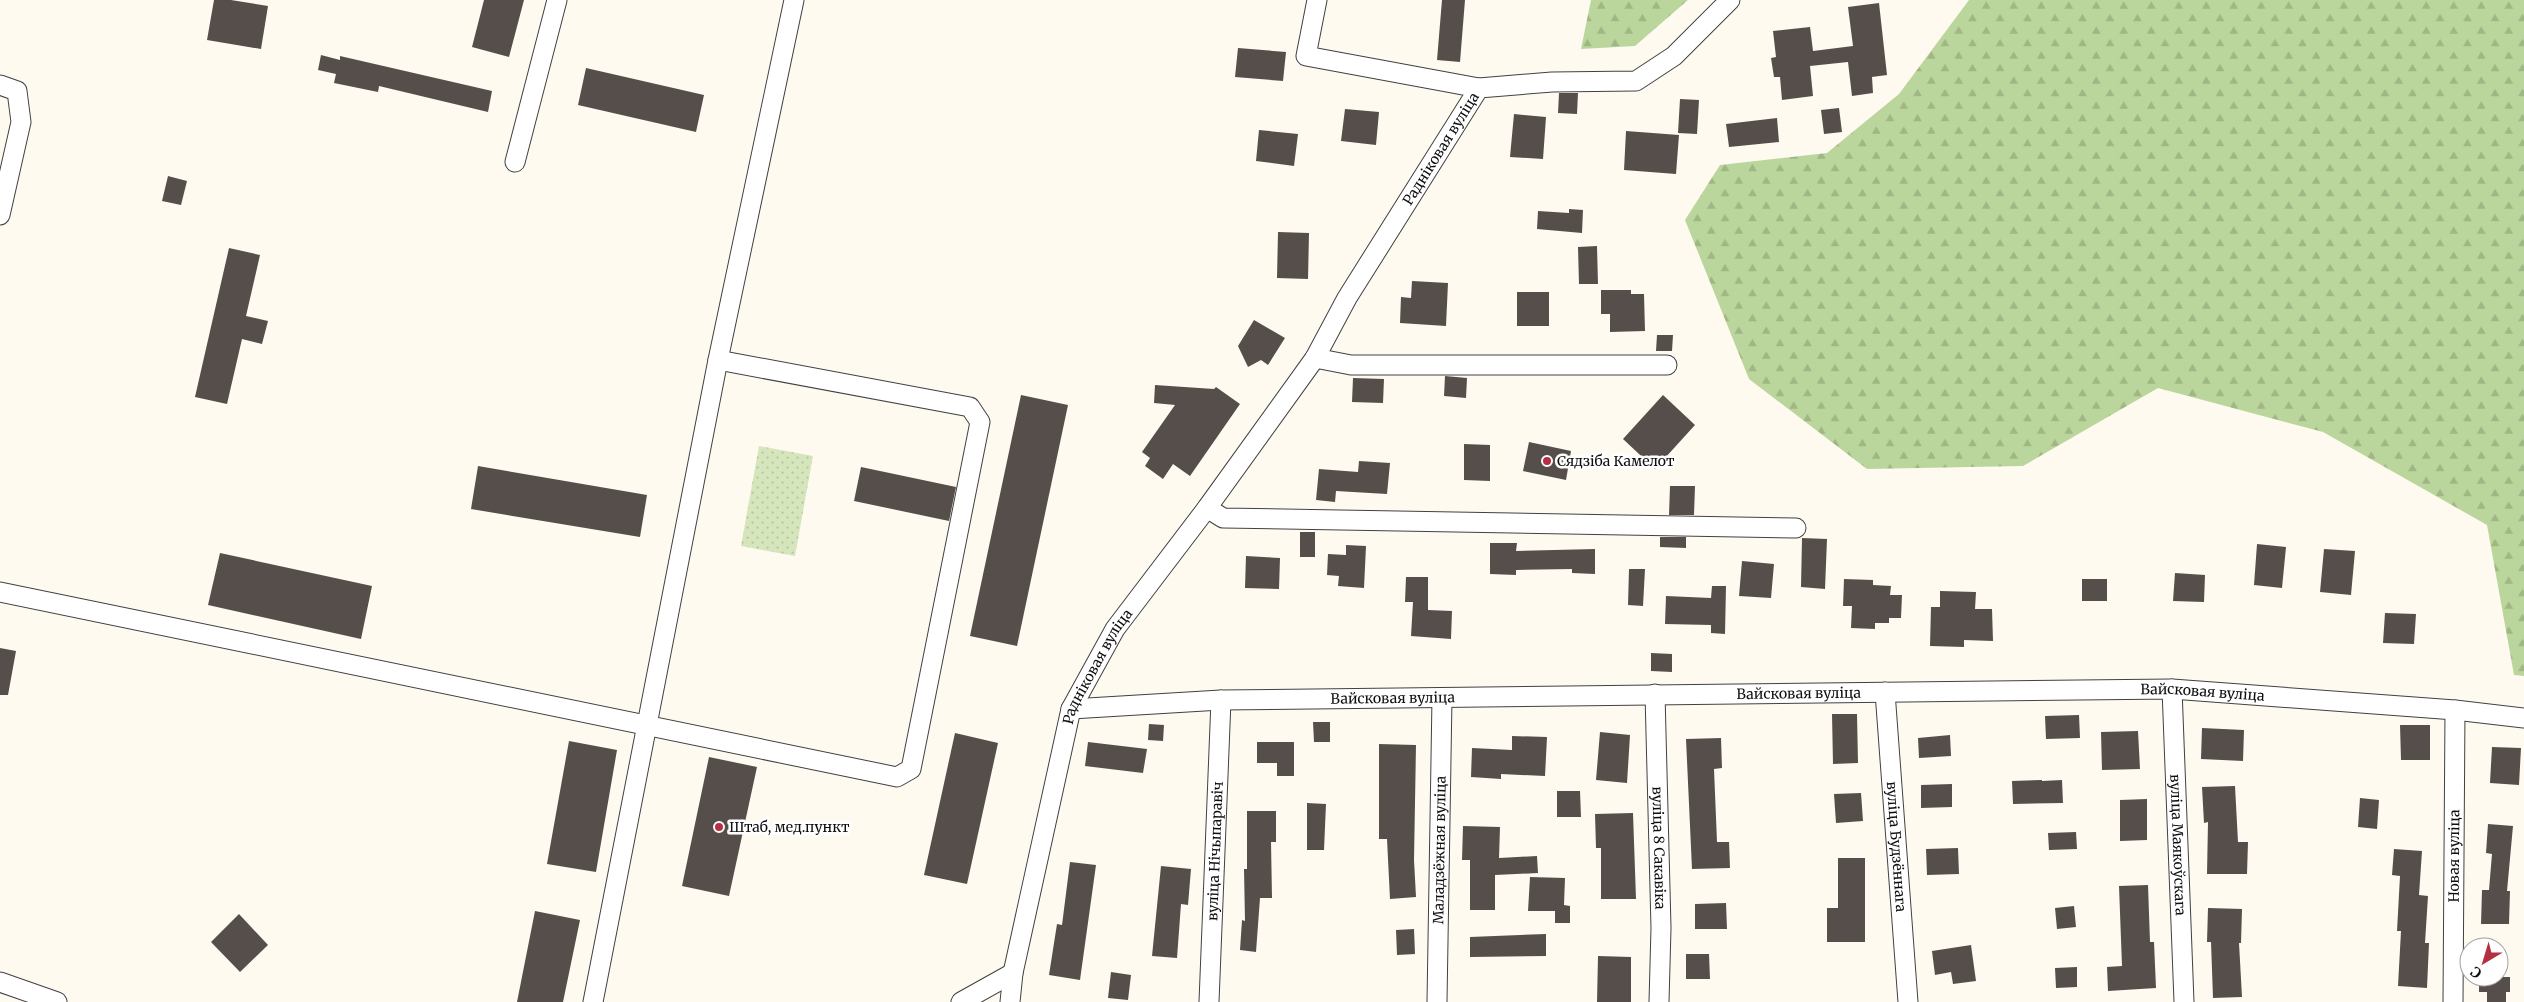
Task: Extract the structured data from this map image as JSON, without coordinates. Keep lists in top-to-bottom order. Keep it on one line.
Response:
{"streets":{"street":["Радніковая вуліца","Вайсковая вуліца","вуліца Маякоўскага","вуліца Будзённага","вуліца 8 Сакавіка","Маладзёжная вуліца","вуліца Нічыпаравіч","Новая вуліца"]},"crossings":[["Радніковая вуліца","Вайсковая вуліца"],["Вайсковая вуліца","вуліца Маякоўскага"],["Вайсковая вуліца","вуліца Будзённага"],["Вайсковая вуліца","вуліца 8 Сакавіка"],["Вайсковая вуліца","Маладзёжная вуліца"],["Вайсковая вуліца","вуліца Нічыпаравіч"],["Вайсковая вуліца","Новая вуліца"]],"places":["Сядзіба Камелот","Штаб, мeд.пункт"],"north":"bottom left"}
